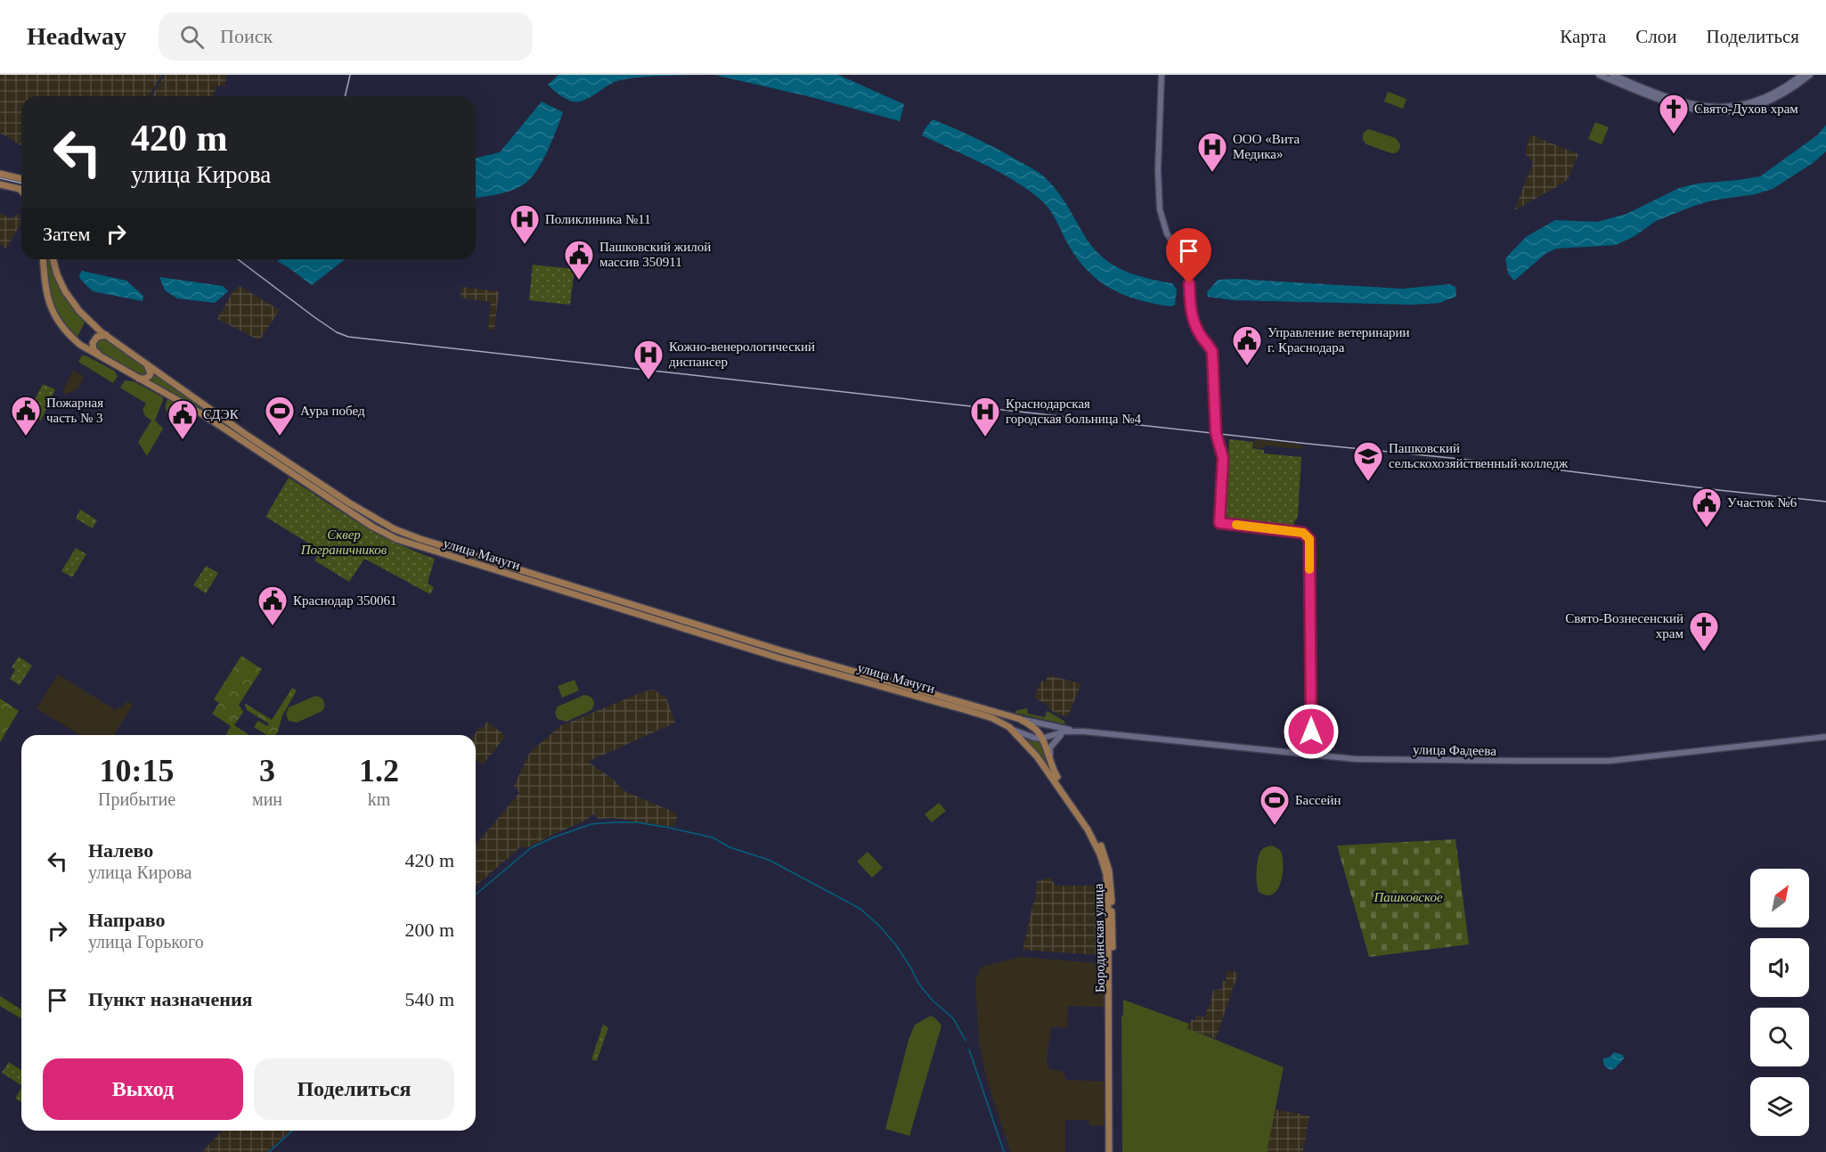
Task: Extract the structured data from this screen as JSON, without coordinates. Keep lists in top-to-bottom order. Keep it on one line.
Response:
{"streets":{"main road":["улица Мачуги","улица Фадеева","Бородинская улица"]},"crossings":[["улица Мачуги","Бородинская улица"]],"parks":["Сквер Пограничников","Пашковское"],"places":{"church":["Свято-Духов храм","Свято-Вознесенский храм"],"hospital":["ООО «Вита Медика»","Поликлиника №11","Кожно-венерологический диспансер","Краснодарская городская больница №4"],"public building":["Пашковский жилой массив 350911","Управление ветеринарии г. Краснодара","Пожарная часть № 3","СДЭК","Участок №6","Краснодар 350061"],"sports":["Аура побед","Бассейн"],"school or university":["Пашковский сельскохозяйственный колледж"]},"north":"top right","page":{"header":"Headway","search":"Поиск","nav":["Карта","Слои","Поделиться"],"turn":["420 m","улица Кирова"],"then":"Затем","eta":["10:15","Прибытие","3","мин","1.2","km"],"list":[{"name":"Налево","note":"улица Кирова","value":"420 m"},{"name":"Направо","note":"улица Горького","value":"200 m"},{"name":"Пункт назначения","value":"540 m"}],"buttons":["Выход","Поделиться"]}}
